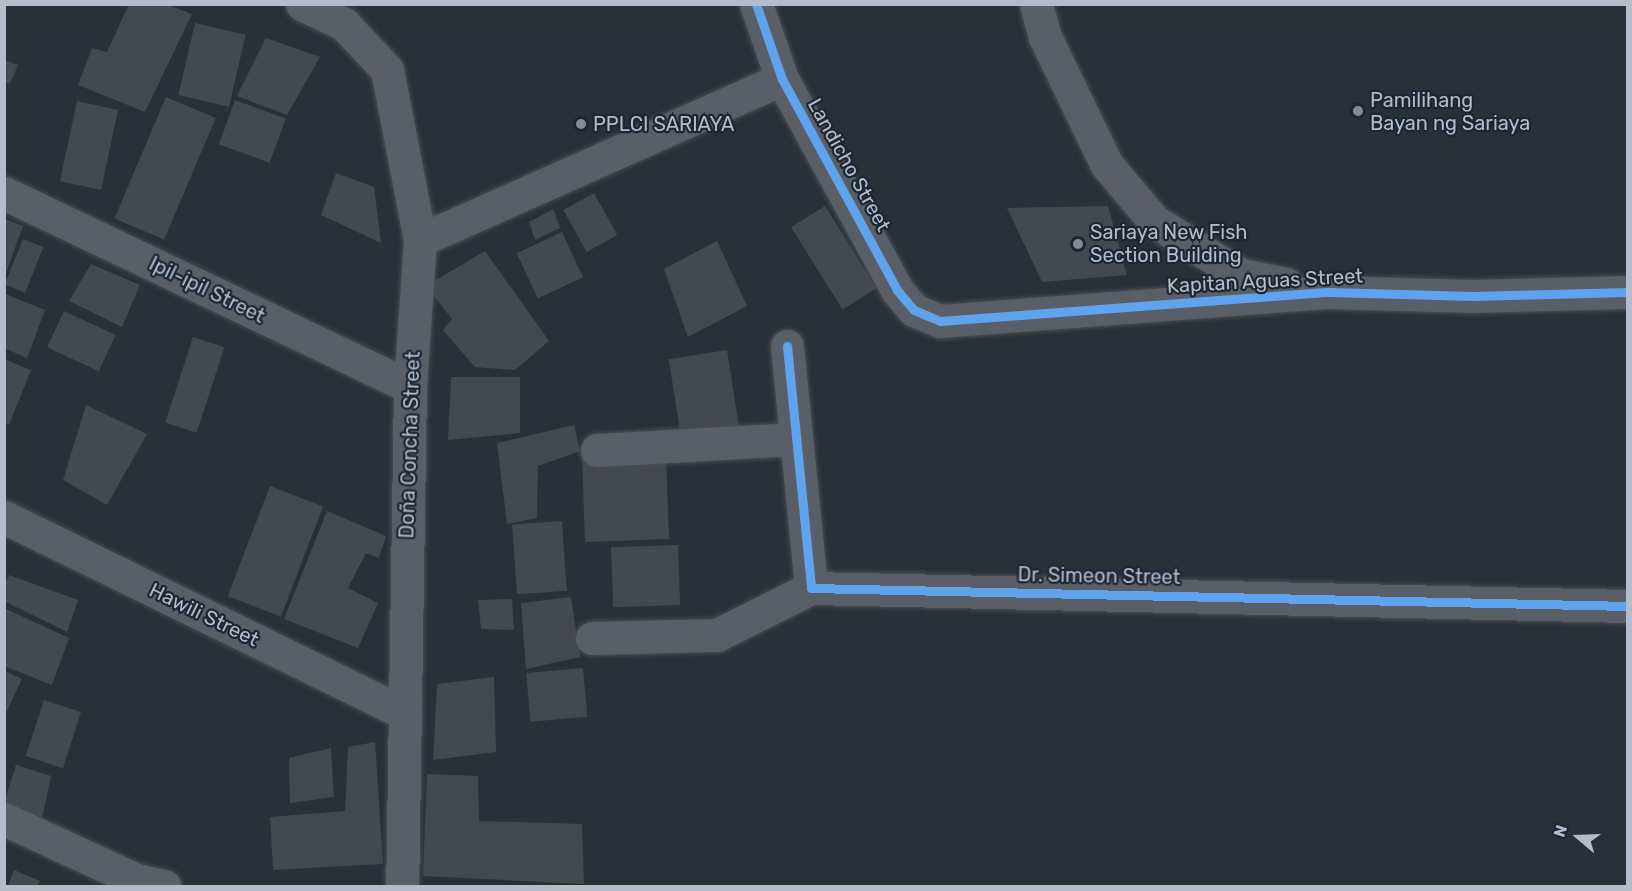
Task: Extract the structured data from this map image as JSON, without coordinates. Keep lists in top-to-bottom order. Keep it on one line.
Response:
{"streets":{"street":["Landicho Street","Kapitan Aguas Street","Ipil-ipil Street","Doña Concha Street","Dr. Simeon Street","Hawili Street"]},"crossings":[["Landicho Street","Kapitan Aguas Street"],["Ipil-ipil Street","Doña Concha Street"],["Doña Concha Street","Hawili Street"]],"places":["Pamilihang Bayan ng Sariaya","PPLCI SARIAYA","Sariaya New Fish Section Building"],"north":"left"}
